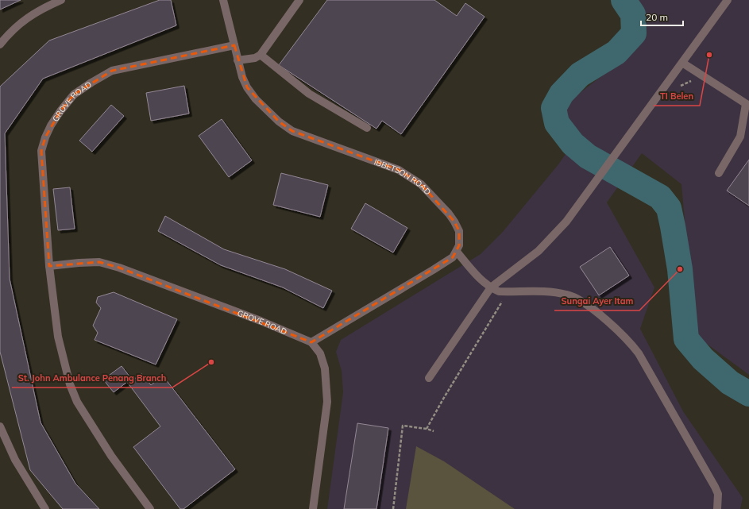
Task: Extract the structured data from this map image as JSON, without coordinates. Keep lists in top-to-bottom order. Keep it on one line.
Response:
{"streets":{"street":["GROVE ROAD","IBBETSON ROAD"]},"crossings":[["GROVE ROAD","IBBETSON ROAD"]],"places":["TI Belen","Sungai Ayer Itam","St. John Ambulance Penang Branch"],"scale_bar":"20 m"}
